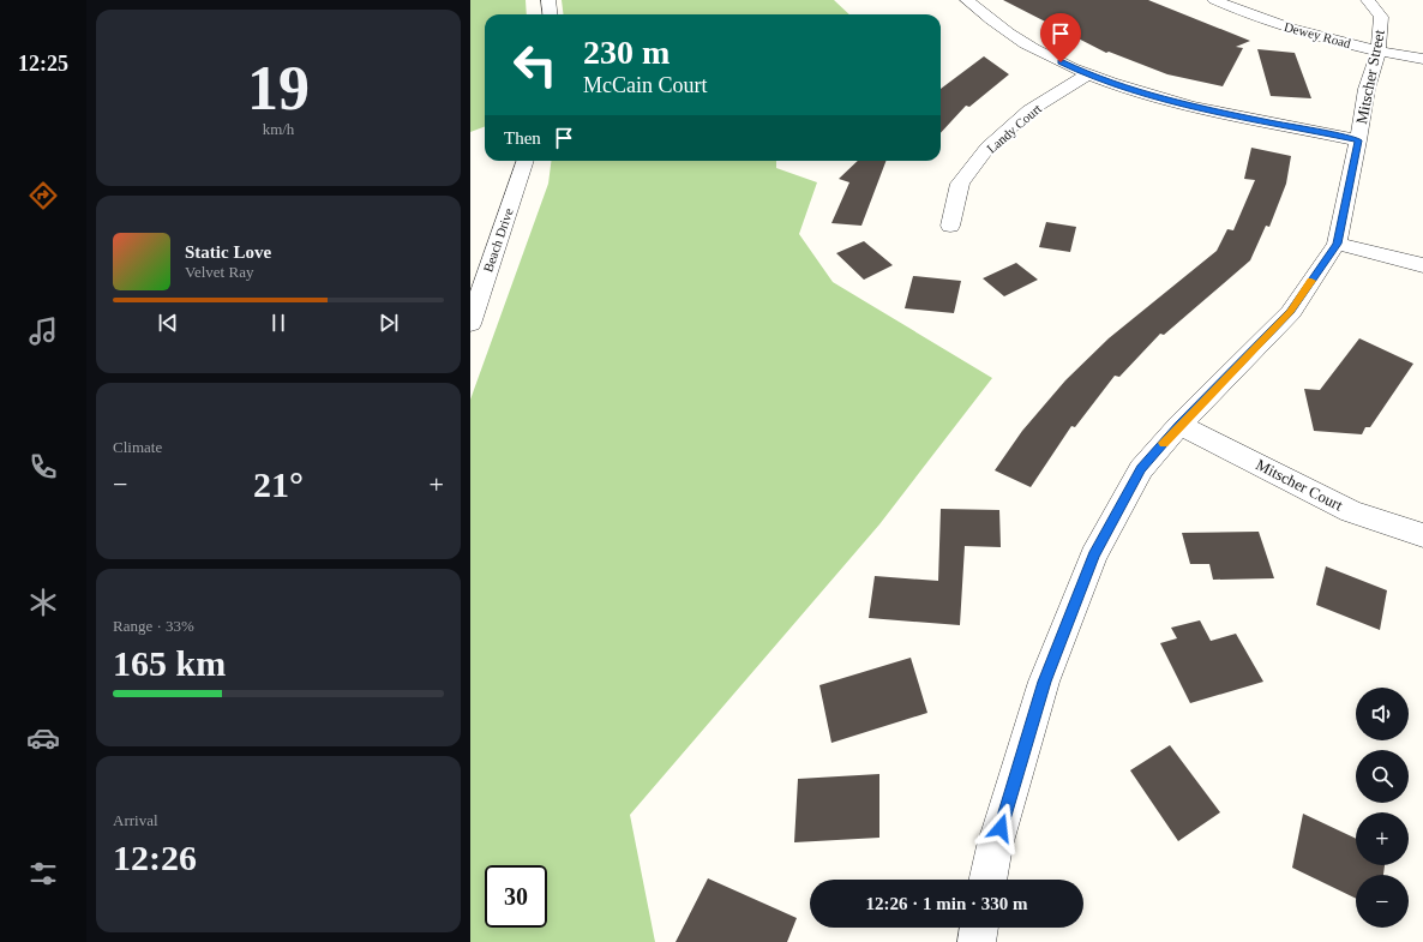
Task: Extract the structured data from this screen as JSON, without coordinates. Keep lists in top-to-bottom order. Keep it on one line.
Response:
{"streets":{"street":["Dewey Road","Mitscher Street","Landy Court","Beach Drive","Mitscher Court"]},"crossings":[["Dewey Road","Mitscher Street"],["Mitscher Street","Mitscher Court"]],"page":{"tabs":"12:25","tile":[["19","km/h"],"Climate",["Range · 33%","165 km"],["Arrival","12:26"]],"turn":["230 m","McCain Court"],"then":"Then","song":["Static Love","Velvet Ray"],"heat":["−","21°","+"],"map_buttons":["+","−"],"limit":"30","trip":"12:26 · 1 min · 330 m"}}
